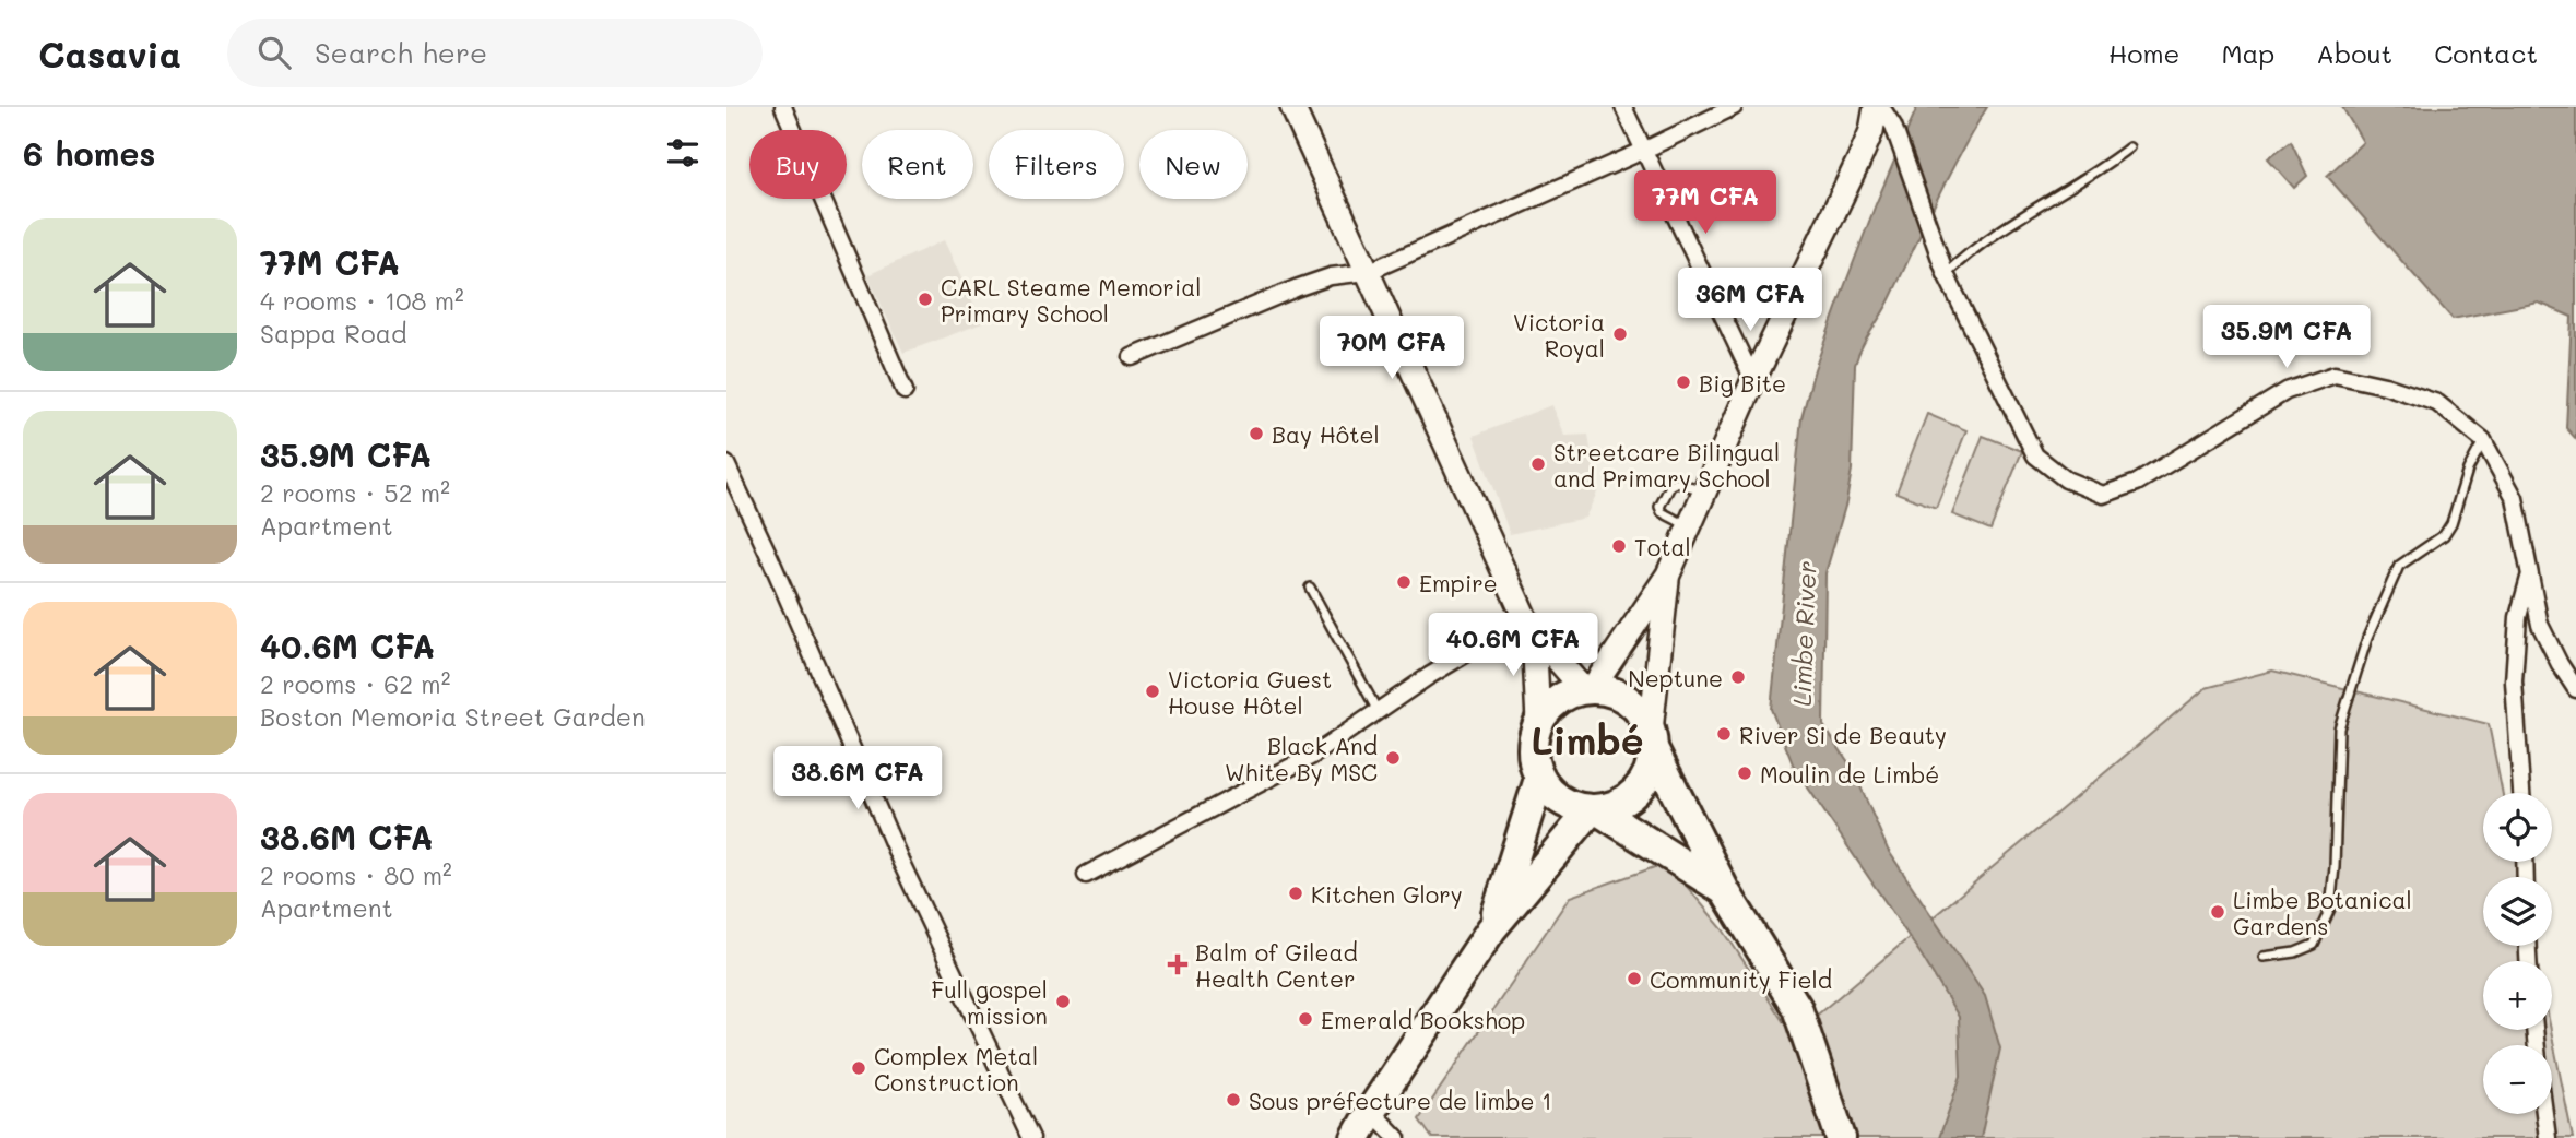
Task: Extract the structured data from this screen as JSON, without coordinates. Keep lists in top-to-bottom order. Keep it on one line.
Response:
{"districts":["Limbé"],"water":["Limbe River"],"places":{"other":["CARL Steame Memorial Primary School","Victoria Royal","Big Bite","Bay Hôtel","Streetcare Bilingual and Primary School","Total","Empire","Neptune","Victoria Guest House Hôtel","River Si de Beauty","Black And White By MSC","Moulin de Limbé","Kitchen Glory","Limbe Botanical Gardens","Community Field","Full gospel mission","Emerald Bookshop","Complex Metal Construction","Sous préfecture de limbe 1"],"health":["Balm of Gilead Health Center"]},"page":{"header":"Casavia","search":"Search here","nav":["Home","Map","About","Contact"],"heading":"6 homes","chip":["Buy","Rent","Filters","New"],"price":["77M CFA","36M CFA","35.9M CFA","70M CFA","40.6M CFA","38.6M CFA"],"list":[{"name":"77M CFA","note":"4 rooms · 108 m² · Sappa Road"},{"name":"35.9M CFA","note":"2 rooms · 52 m² · Apartment"},{"name":"40.6M CFA","note":"2 rooms · 62 m² · Boston Memoria Street Garden"},{"name":"38.6M CFA","note":"2 rooms · 80 m² · Apartment"}],"map_buttons":["+","−"]}}
